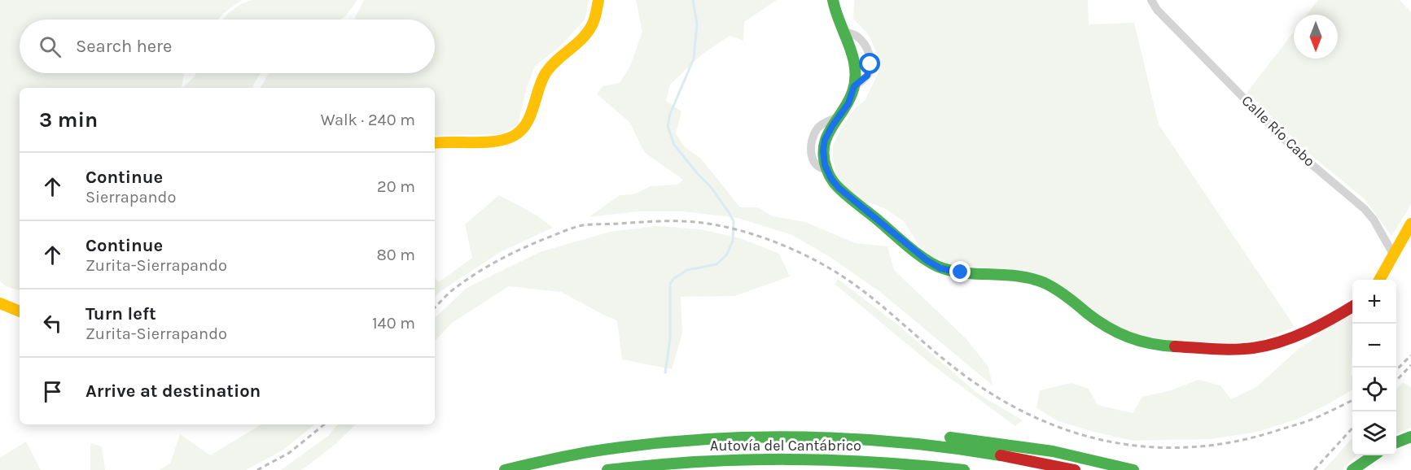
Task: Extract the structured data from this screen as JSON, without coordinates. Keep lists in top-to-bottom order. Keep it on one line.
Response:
{"streets":{"main road":["Autovía del Cantábrico"],"street":["Calle Río Cabo"]},"north":"bottom","page":{"search":"Search here","heading":["3 min","Walk · 240 m"],"list":[["Continue","Sierrapando","20 m"],["Continue","Zurita-Sierrapando","80 m"],["Turn left","Zurita-Sierrapando","140 m"],"Arrive at destination"],"map_buttons":["+","−"]}}
